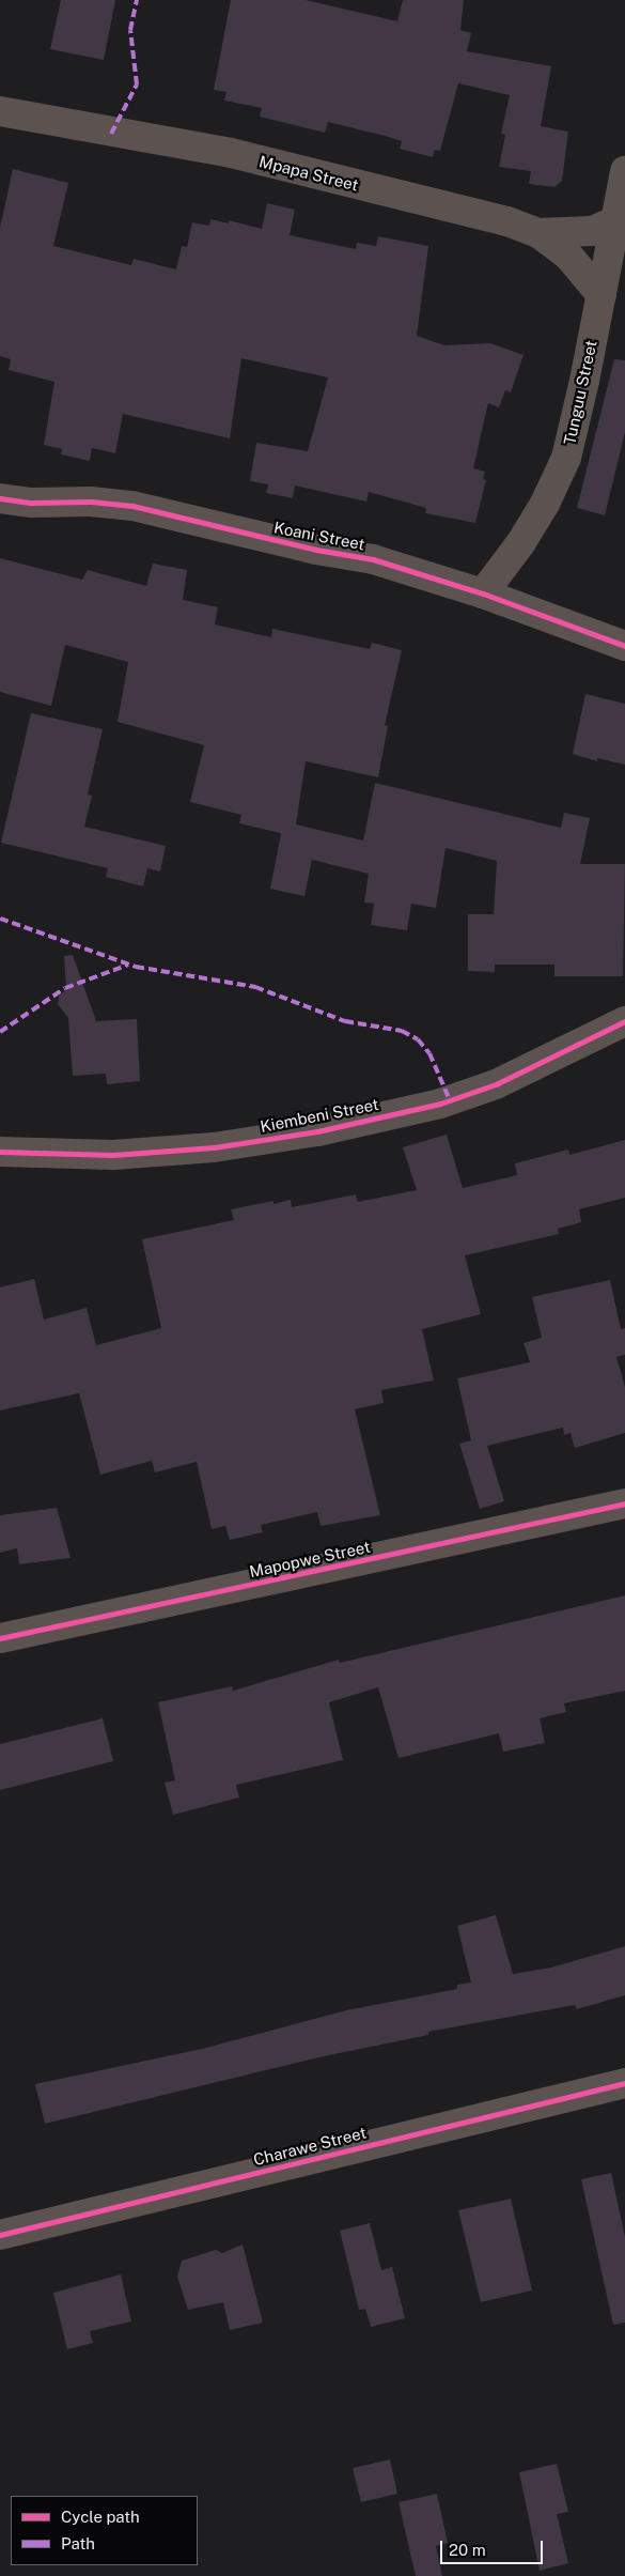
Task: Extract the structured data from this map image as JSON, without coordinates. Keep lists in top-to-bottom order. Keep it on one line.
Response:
{"streets":{"street":["Mpapa Street","Tunguu Street","Koani Street","Kiembeni Street","Mapopwe Street","Charawe Street"]},"crossings":[["Mpapa Street","Tunguu Street"],["Tunguu Street","Koani Street"]],"legend":["Cycle path","Path"],"scale_bar":"20 m"}
